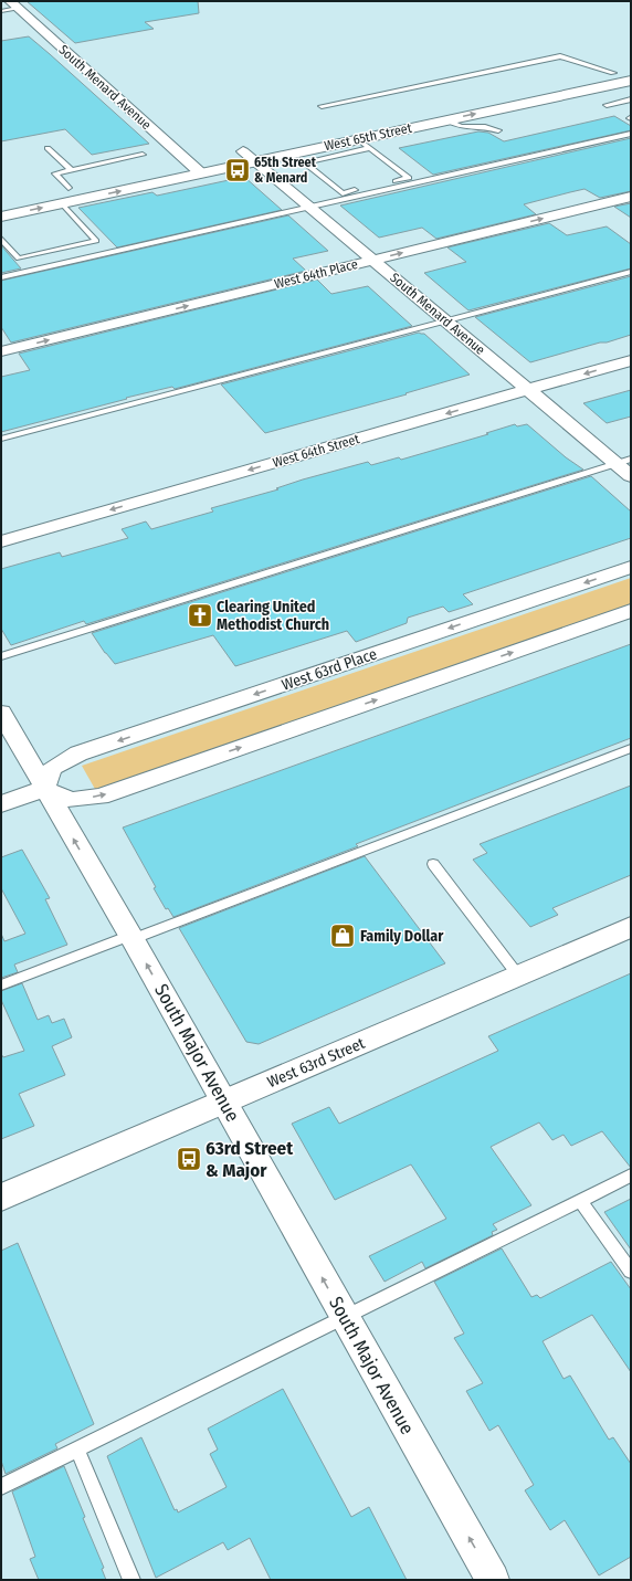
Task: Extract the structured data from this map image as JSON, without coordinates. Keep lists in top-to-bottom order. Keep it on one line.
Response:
{"streets":{"street":["South Menard Avenue","West 65th Street","West 64th Place","West 64th Street","West 63rd Place","South Major Avenue","West 63rd Street"]},"crossings":[["South Menard Avenue","West 65th Street"],["South Menard Avenue","West 64th Place"],["South Menard Avenue","West 64th Street"],["West 63rd Place","South Major Avenue"],["South Major Avenue","West 63rd Street"]],"one_way":["West 64th Place","West 64th Street","South Major Avenue"],"places":{"bus stop":["65th Street & Menard","63rd Street & Major"],"church":["Clearing United Methodist Church"],"shop":["Family Dollar"]}}
